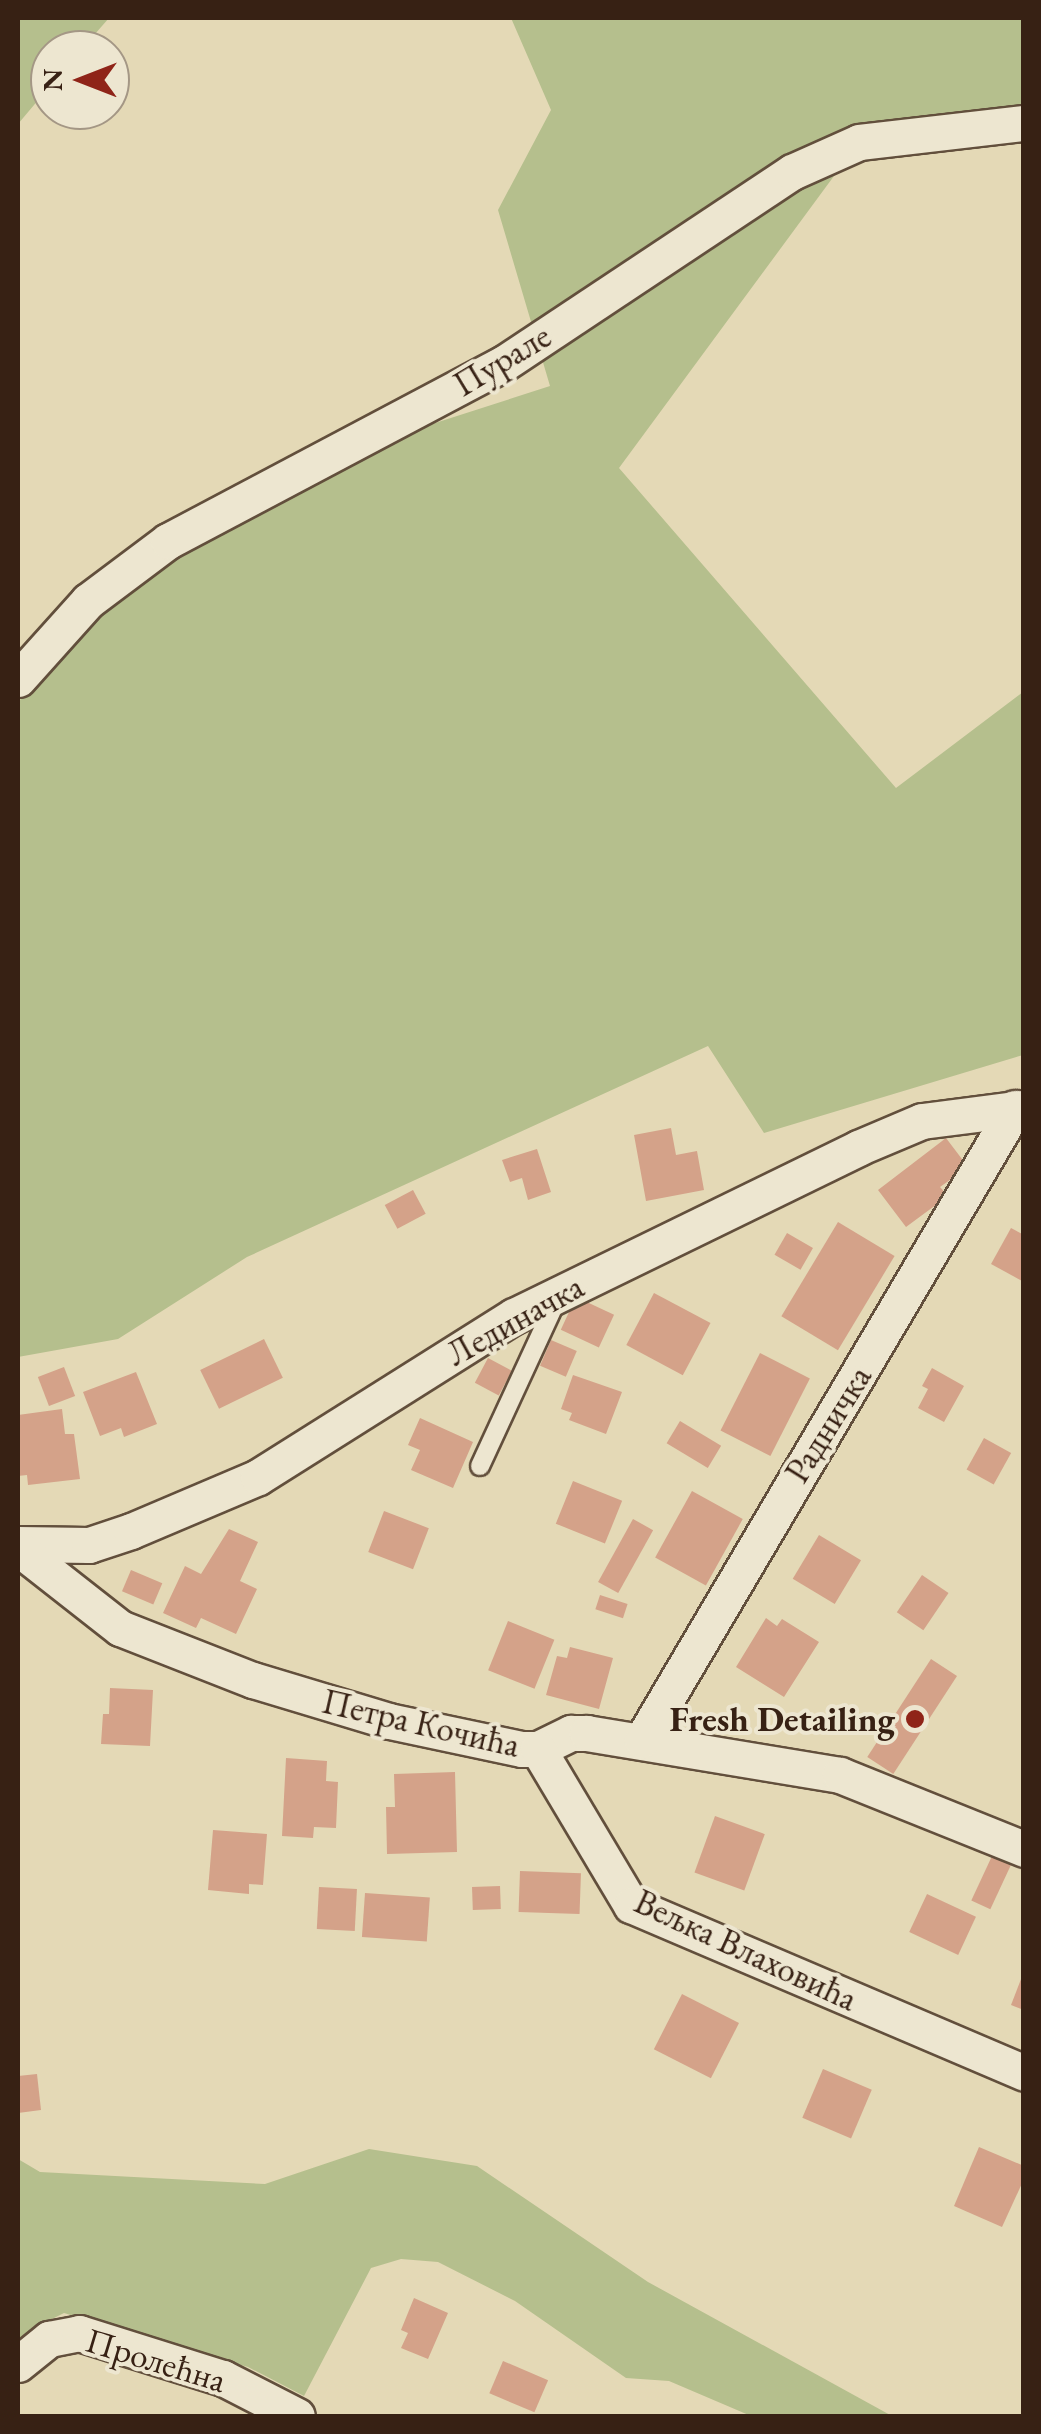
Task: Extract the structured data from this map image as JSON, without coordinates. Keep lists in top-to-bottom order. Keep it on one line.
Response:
{"streets":{"street":["Пурале","Лединачка","Радничка","Петра Кочића","Вељка Влаховића","Пролећна"]},"crossings":[["Лединачка","Радничка"],["Лединачка","Петра Кочића"],["Радничка","Петра Кочића"],["Петра Кочића","Вељка Влаховића"]],"places":["Fresh Detailing"],"north":"left"}
